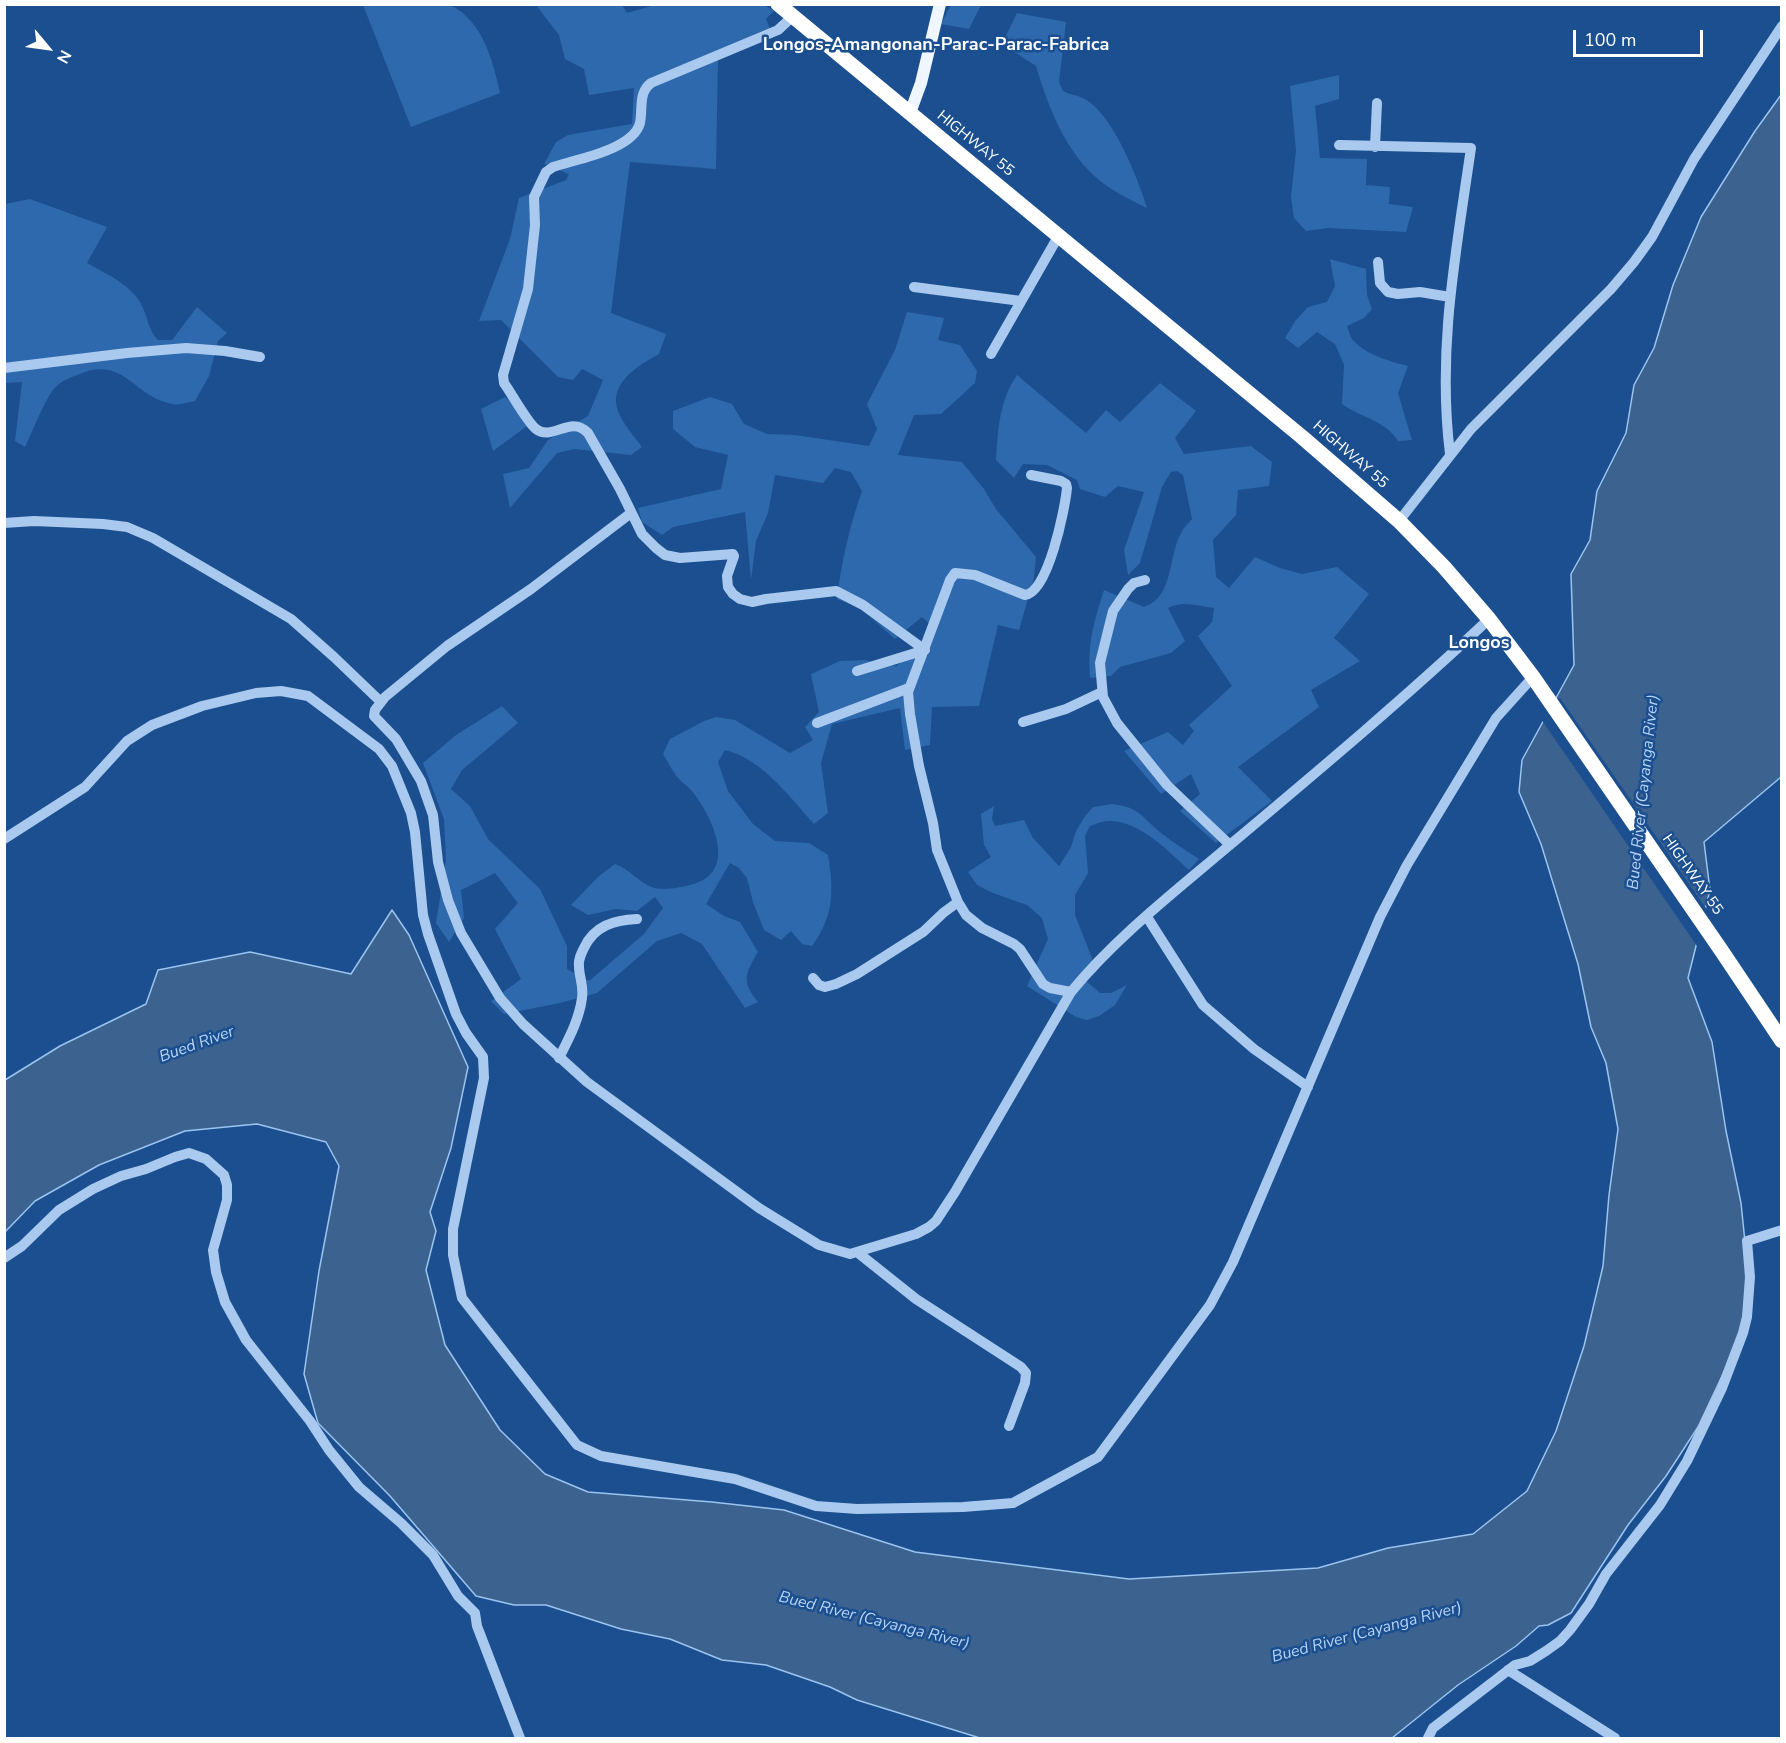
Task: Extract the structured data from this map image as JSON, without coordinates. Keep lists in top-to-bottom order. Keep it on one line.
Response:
{"streets":{"highway":["HIGHWAY 55"]},"districts":["Longos-Amangonan-Parac‑Parac-Fabrica","Longos"],"water":["Bued River (Cayanga River)","Bued River"],"scale_bar":"100 m","north":"bottom right"}
